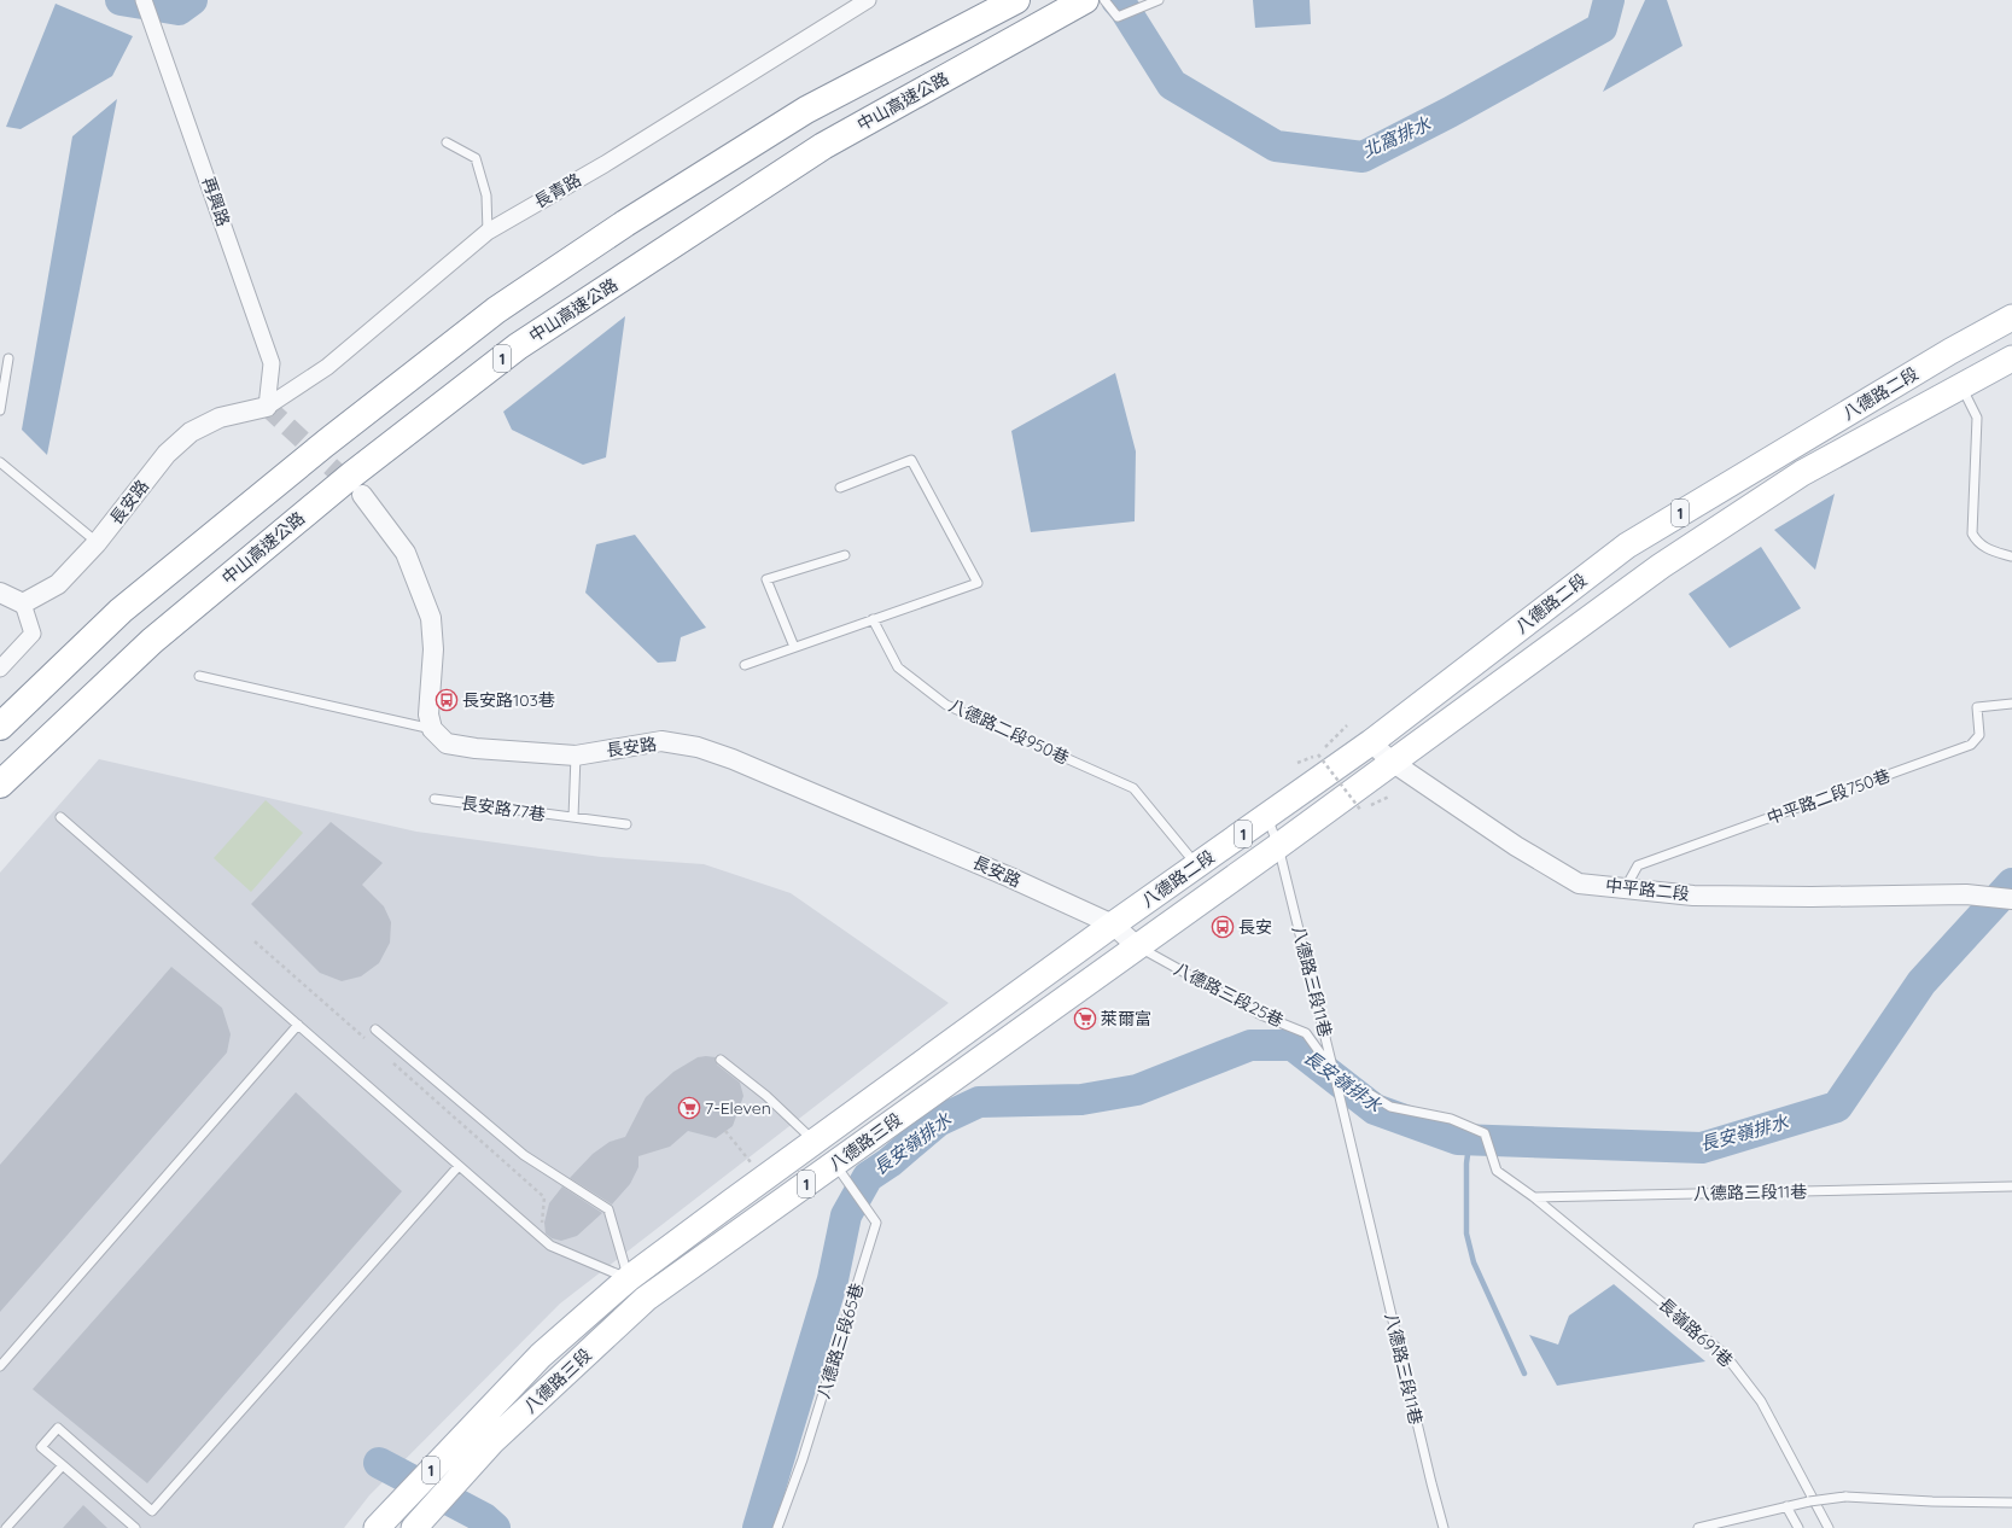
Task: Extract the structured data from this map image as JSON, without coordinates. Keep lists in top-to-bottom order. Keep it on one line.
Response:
{"streets":{"highway":["中山高速公路","1"],"main road":["八德路二段","八德路三段"],"street":["長青路","再興路","長安路","中平路二段"],"lane":["八德路二段950巷","中平路二段750巷","長安路77巷","八德路三段11巷","八德路三段25巷","長嶺路691巷","八德路三段65巷"]},"crossings":[["長青路","再興路"],["長青路","長安路"],["再興路","長安路"],["八德路二段","長安路"],["八德路二段","八德路二段950巷"],["八德路二段","中平路二段"],["八德路二段","八德路三段11巷"],["八德路二段","八德路三段25巷"],["八德路二段","八德路三段"],["長安路","八德路三段25巷"],["長安路","八德路三段"],["中平路二段750巷","中平路二段"],["八德路三段11巷","八德路三段25巷"],["八德路三段11巷","長嶺路691巷"],["八德路三段25巷","八德路三段"],["八德路三段","八德路三段65巷"]],"water":["北窩排水","長安嶺排水"],"places":{"bus stop":["長安路103巷","長安"],"supermarket":["萊爾富","7-Eleven"]}}
